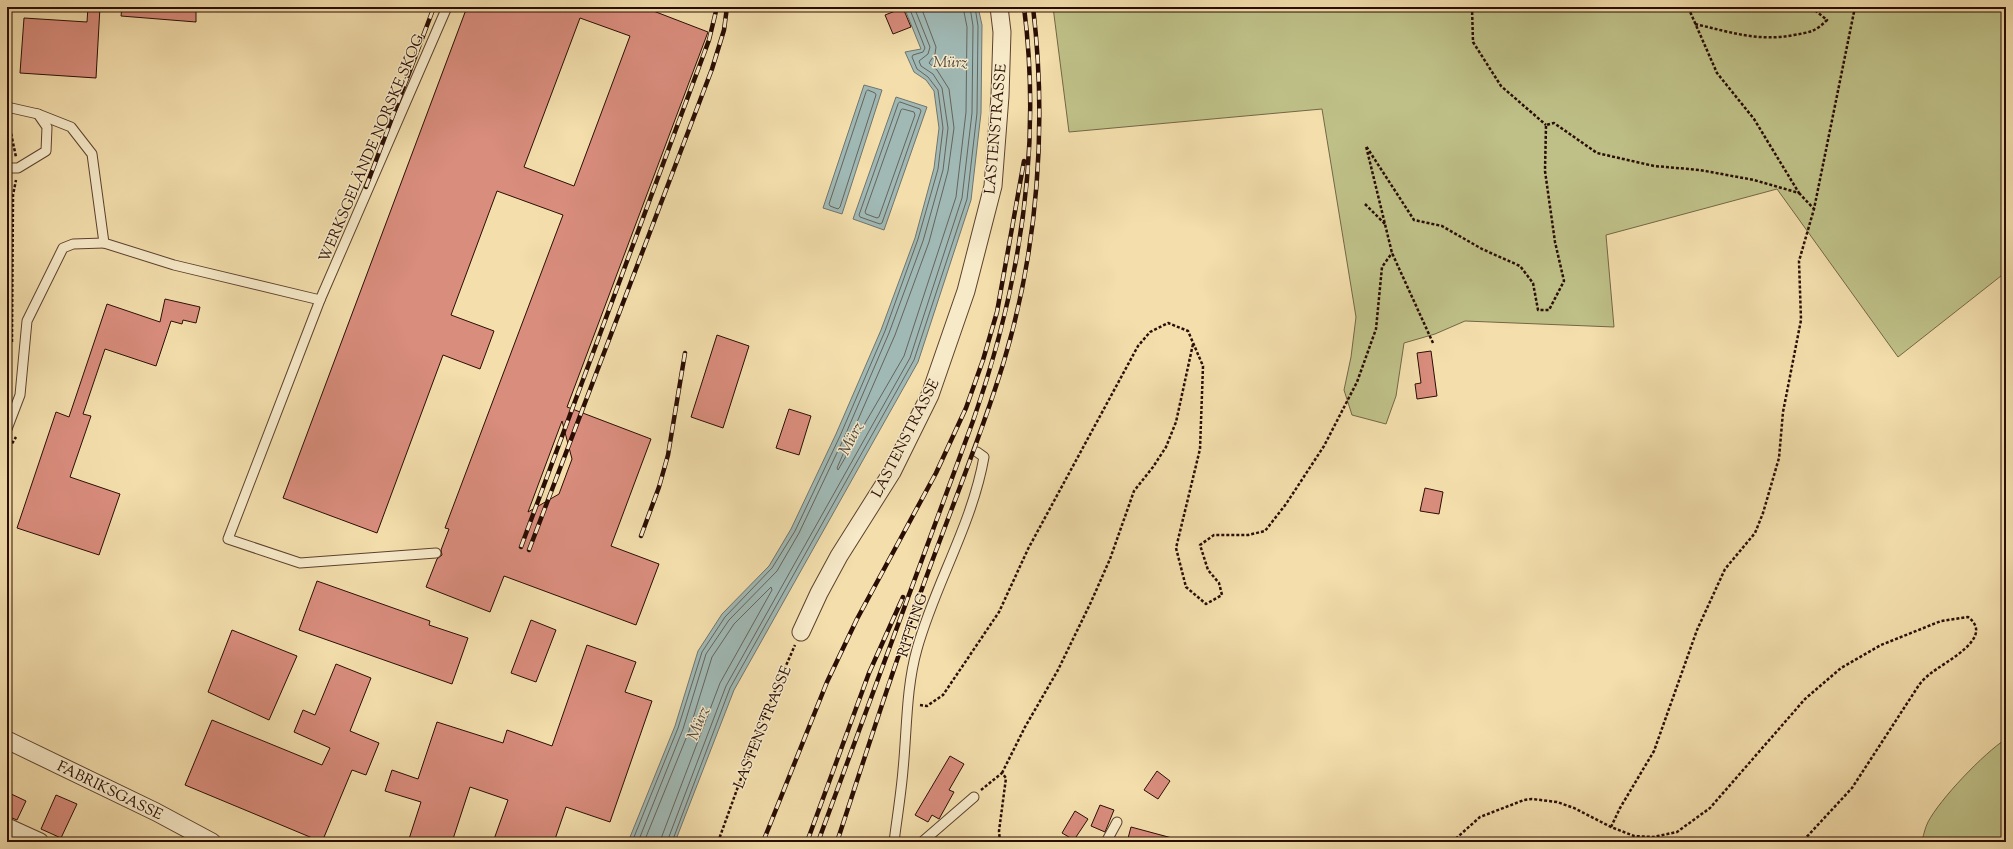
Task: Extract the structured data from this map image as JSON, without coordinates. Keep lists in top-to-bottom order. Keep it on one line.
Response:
{"streets":{"street":["LASTENSTRASSE","FABRIKSGASSE"],"lane":["WERKSGELÄNDE NORSKE SKOG","RITTING"]},"water":["Mürz"]}
